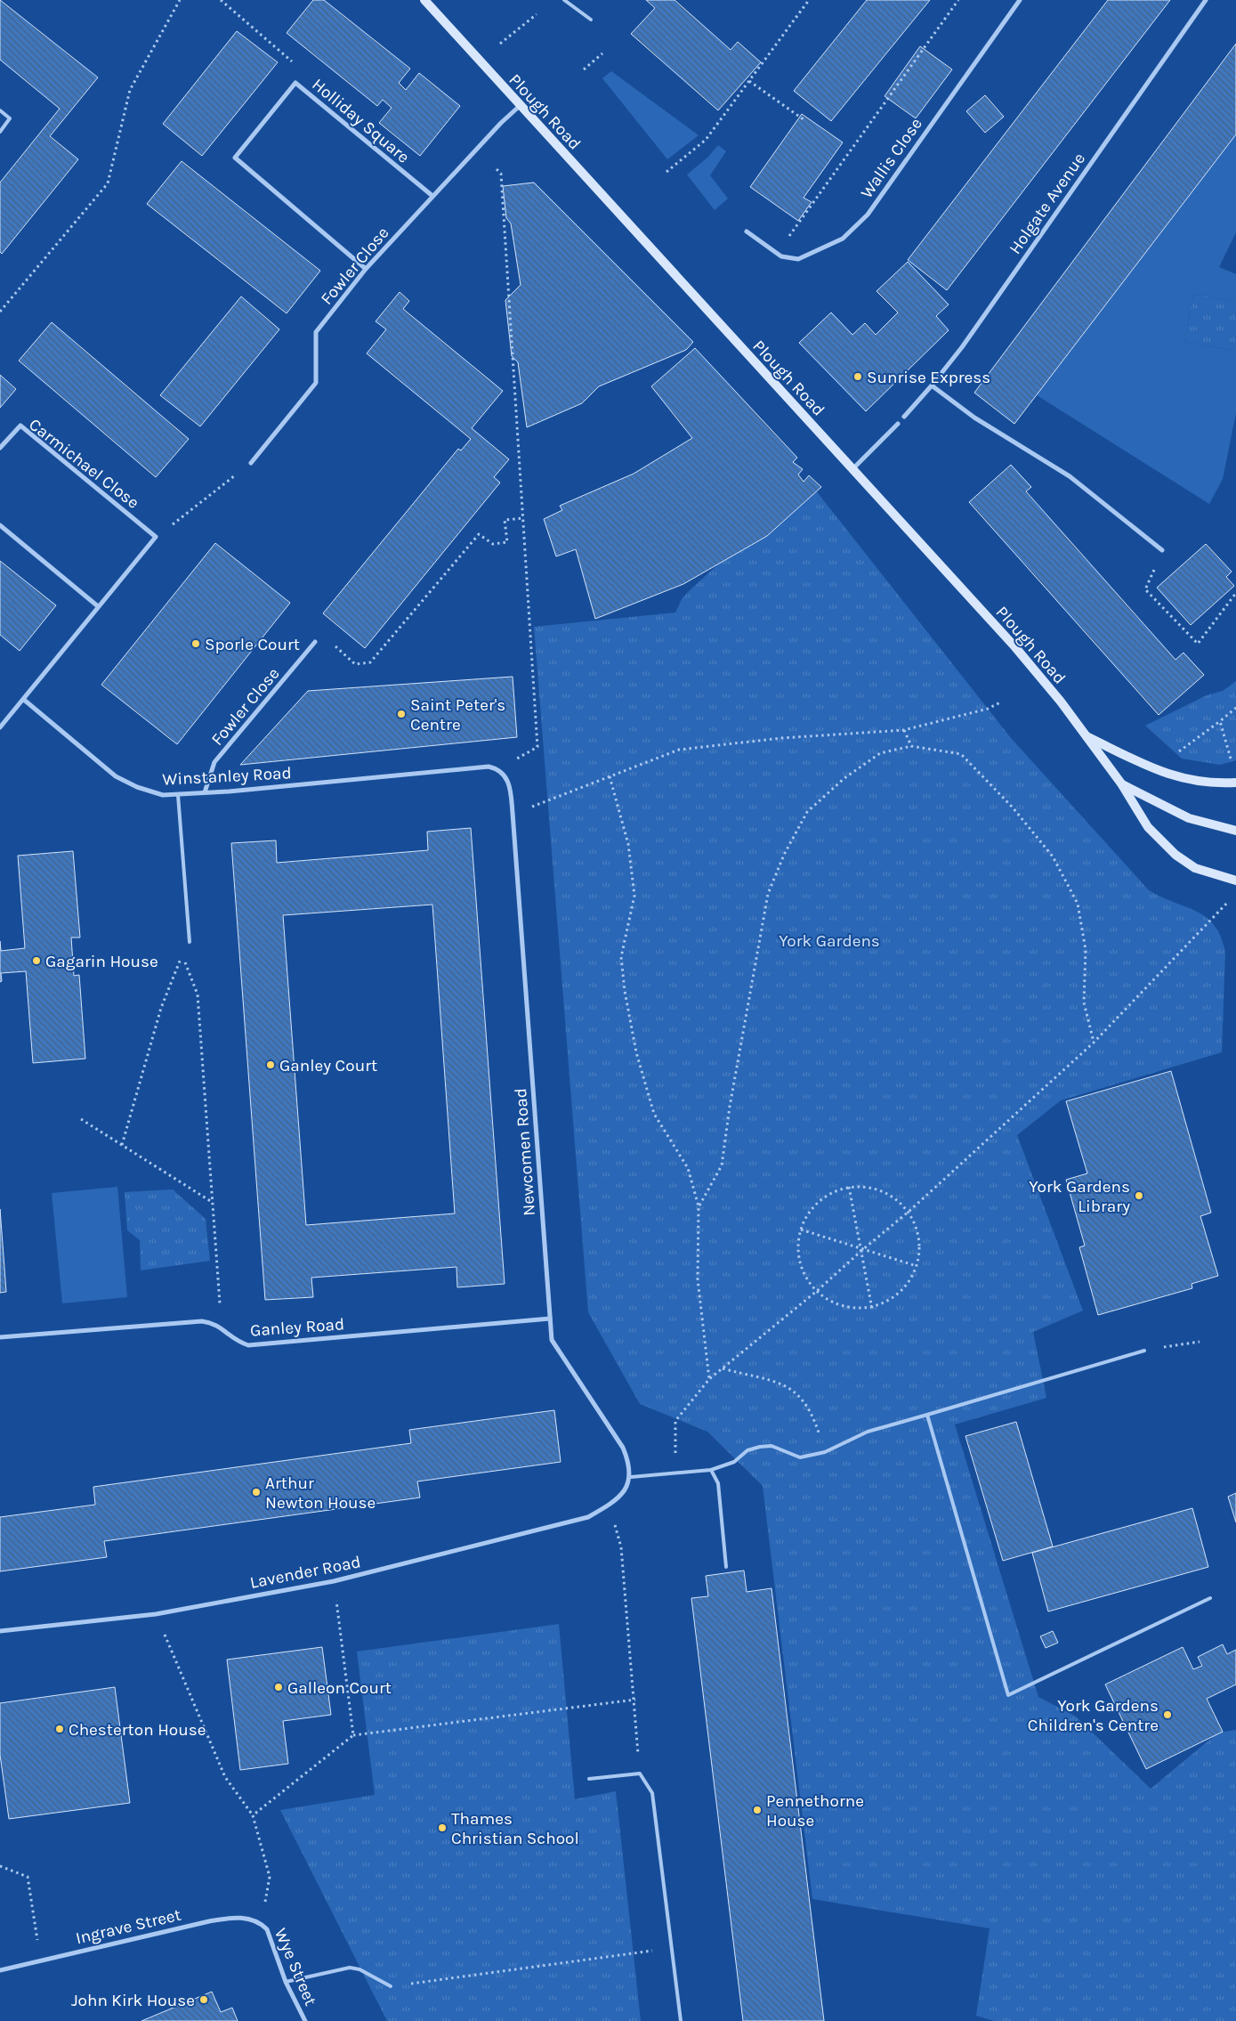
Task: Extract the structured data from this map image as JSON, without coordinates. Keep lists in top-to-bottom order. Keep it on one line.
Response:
{"streets":{"street":["Plough Road","Holliday Square","Wallis Close","Holgate Avenue","Fowler Close","Carmichael Close","Winstanley Road","Newcomen Road","Ganley Road","Lavender Road","Ingrave Street","Wye Street"]},"crossings":[["Plough Road","Fowler Close"],["Holliday Square","Fowler Close"],["Fowler Close","Winstanley Road"],["Winstanley Road","Newcomen Road"],["Newcomen Road","Ganley Road"],["Ingrave Street","Wye Street"]],"parks":["York Gardens"],"places":["Sunrise Express","Sporle Court","Saint Peter's Centre","Gagarin House","Ganley Court","York Gardens Library","Arthur Newton House","Galleon Court","York Gardens Children's Centre","Chesterton House","Pennethorne House","Thames Christian School","John Kirk House"]}
